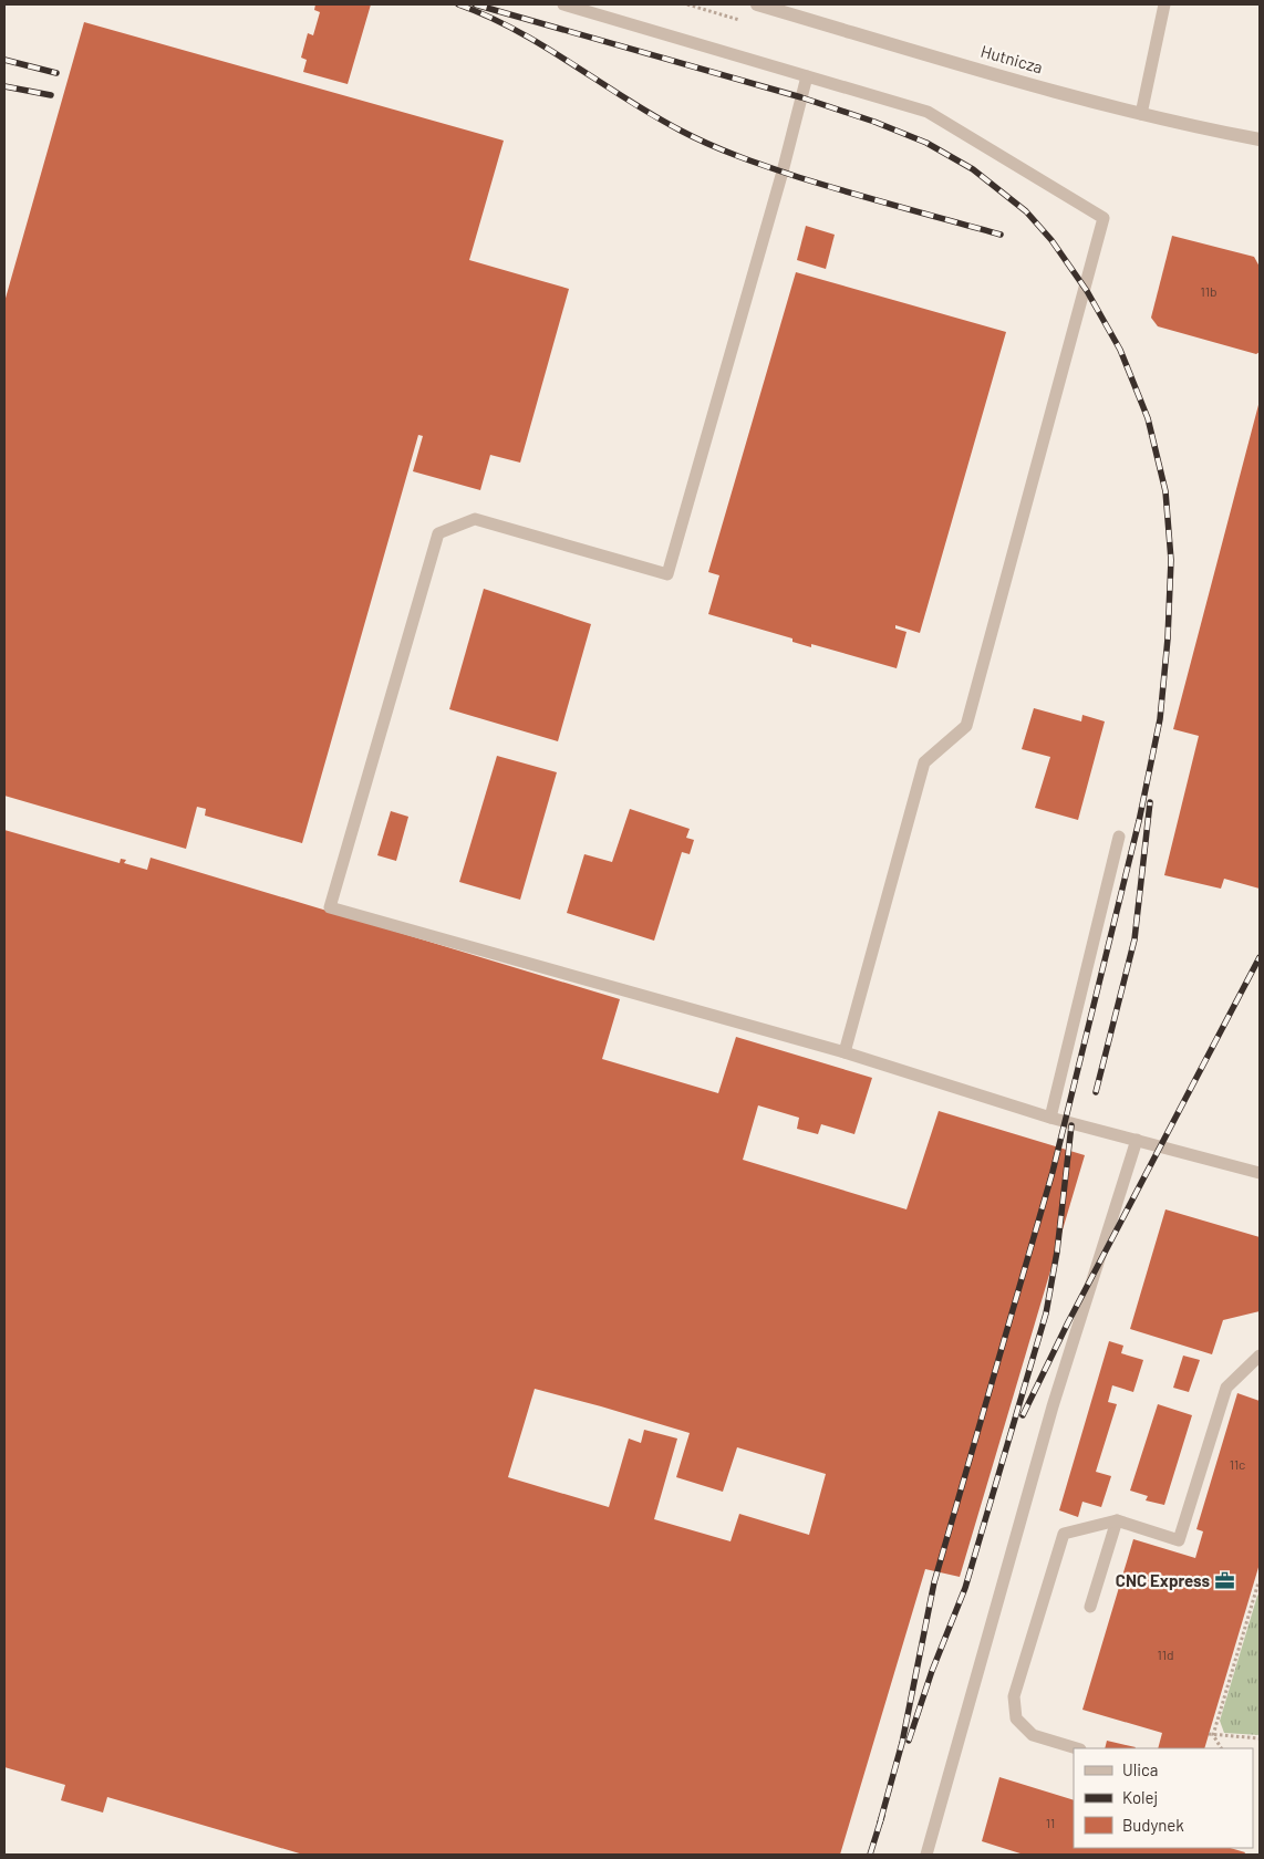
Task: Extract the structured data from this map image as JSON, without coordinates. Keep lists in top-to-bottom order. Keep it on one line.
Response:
{"streets":{"street":["Hutnicza"]},"places":{"office":["CNC Express"]},"house_numbers":["11b","11c","11d","11"],"legend":["Ulica","Kolej","Budynek"]}
